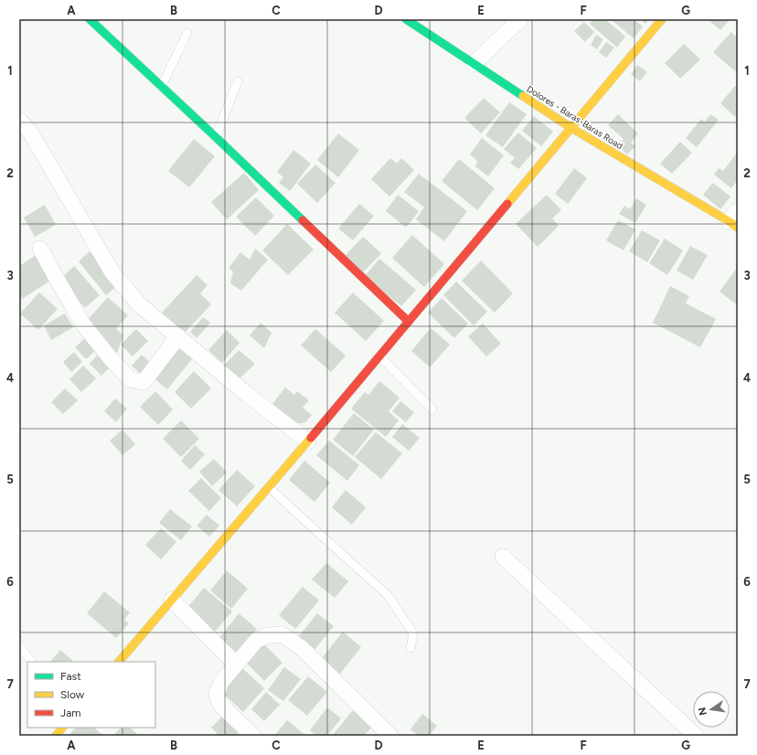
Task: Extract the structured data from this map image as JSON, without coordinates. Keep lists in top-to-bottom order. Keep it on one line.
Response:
{"streets":{"street":["Dolores - Baras-Baras Road"]},"legend":["Fast","Slow","Jam"],"north":"left","grid":{"columns":["A","B","C","D","E","F","G"],"rows":["1","2","3","4","5","6","7"]}}
